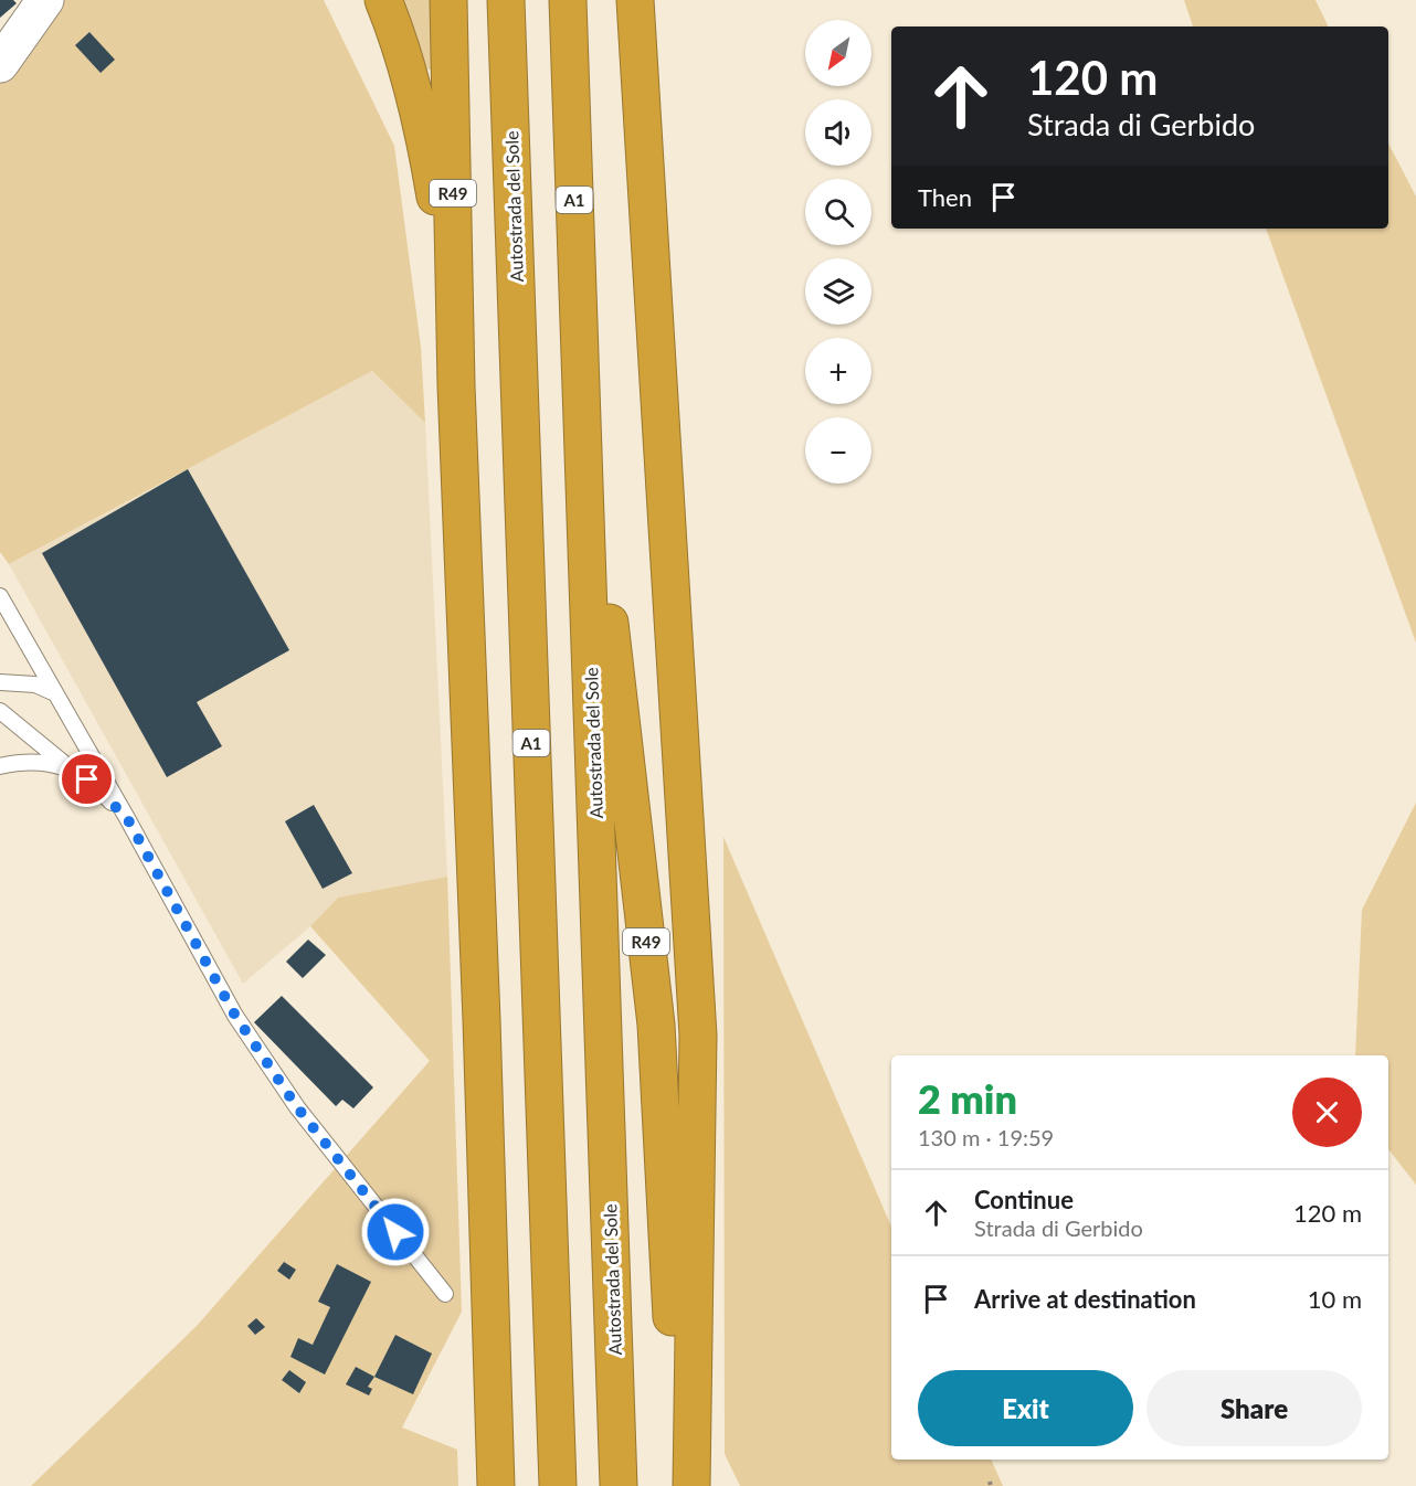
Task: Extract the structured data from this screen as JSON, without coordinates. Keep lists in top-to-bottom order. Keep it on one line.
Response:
{"streets":{"highway":["R49","A1","Autostrada del Sole"]},"crossings":[["R49","Autostrada del Sole"]],"north":"bottom left","page":{"map_buttons":["+","−"],"turn":["120 m","Strada di Gerbido"],"then":"Then","heading":["2 min","130 m · 19:59"],"list":[{"name":"Continue","note":"Strada di Gerbido","value":"120 m"},{"name":"Arrive at destination","value":"10 m"}],"buttons":["Exit","Share"]}}
